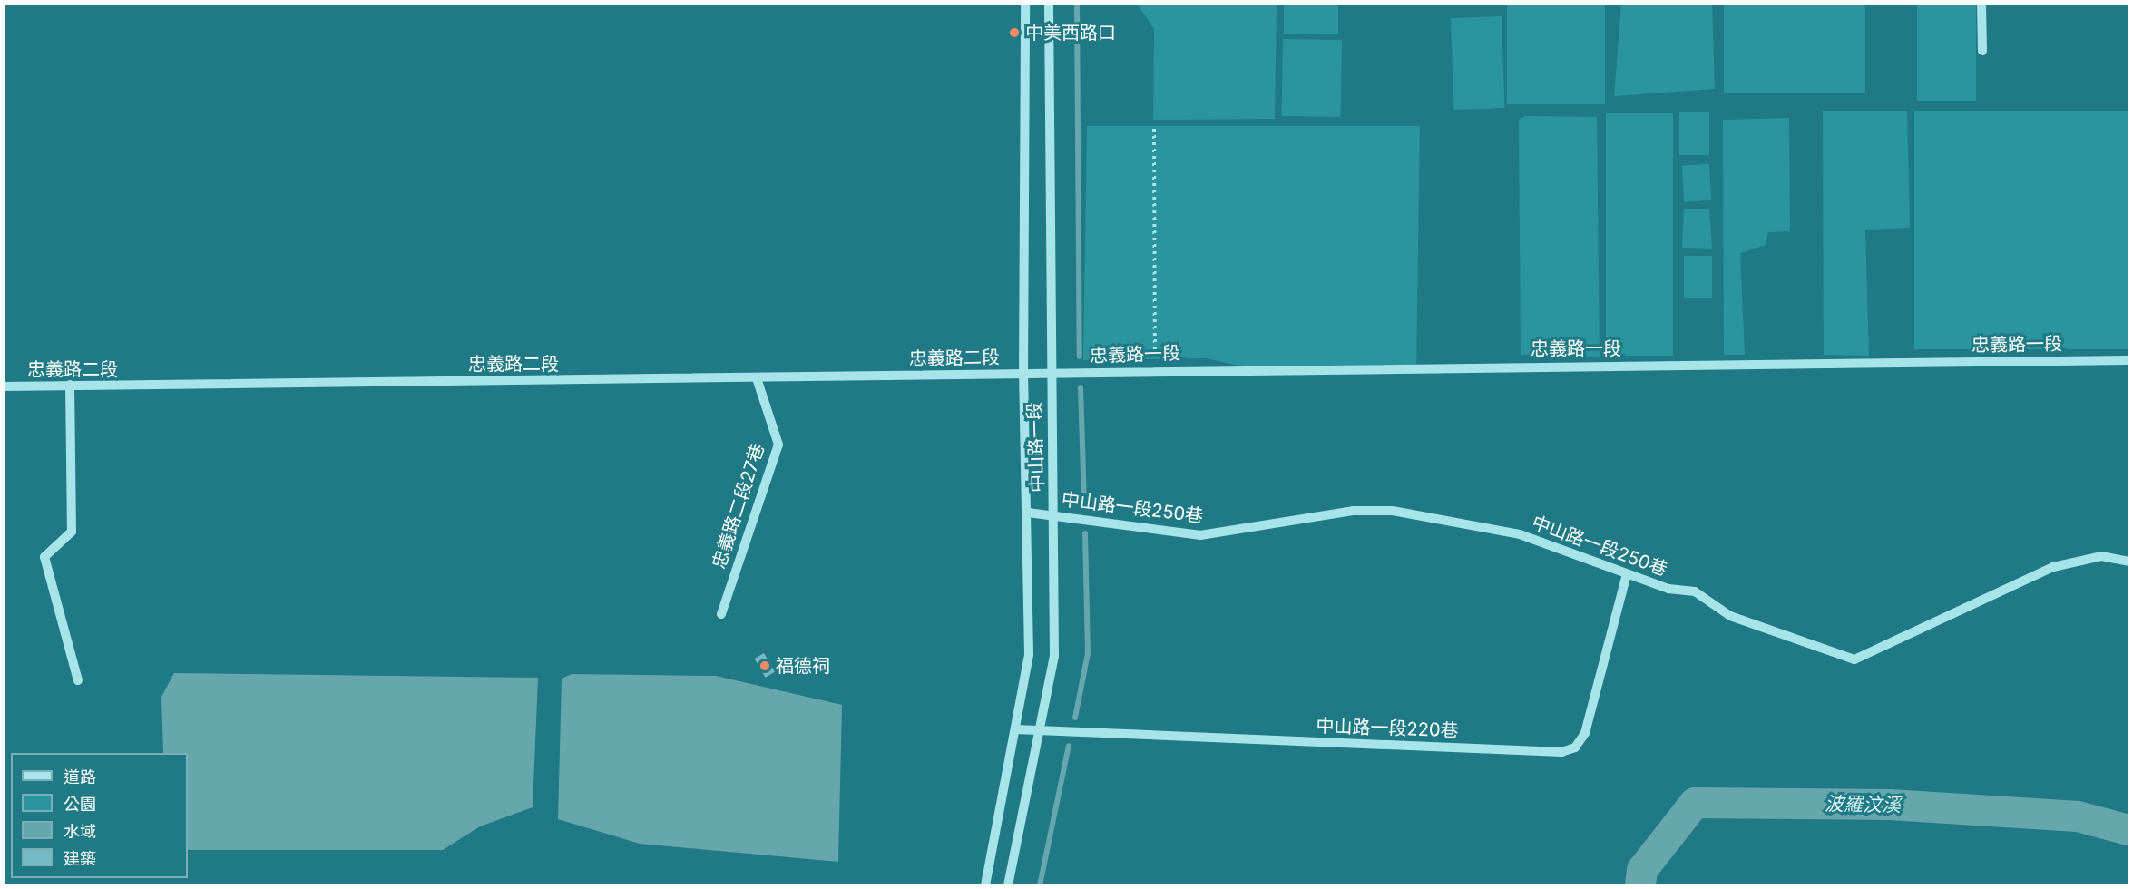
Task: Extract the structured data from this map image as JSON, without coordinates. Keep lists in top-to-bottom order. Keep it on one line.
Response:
{"streets":{"street":["忠義路一段","忠義路二段","中山路一段","忠義路二段27巷","中山路一段250巷","中山路一段220巷"]},"crossings":[["忠義路一段","忠義路二段"],["忠義路一段","中山路一段"],["忠義路二段","中山路一段"],["忠義路二段","忠義路二段27巷"],["中山路一段","中山路一段250巷"],["中山路一段","中山路一段220巷"],["中山路一段250巷","中山路一段220巷"]],"water":["波羅汶溪"],"places":["中美西路口","福德祠"],"legend":["道路","公園","水域","建築"]}
